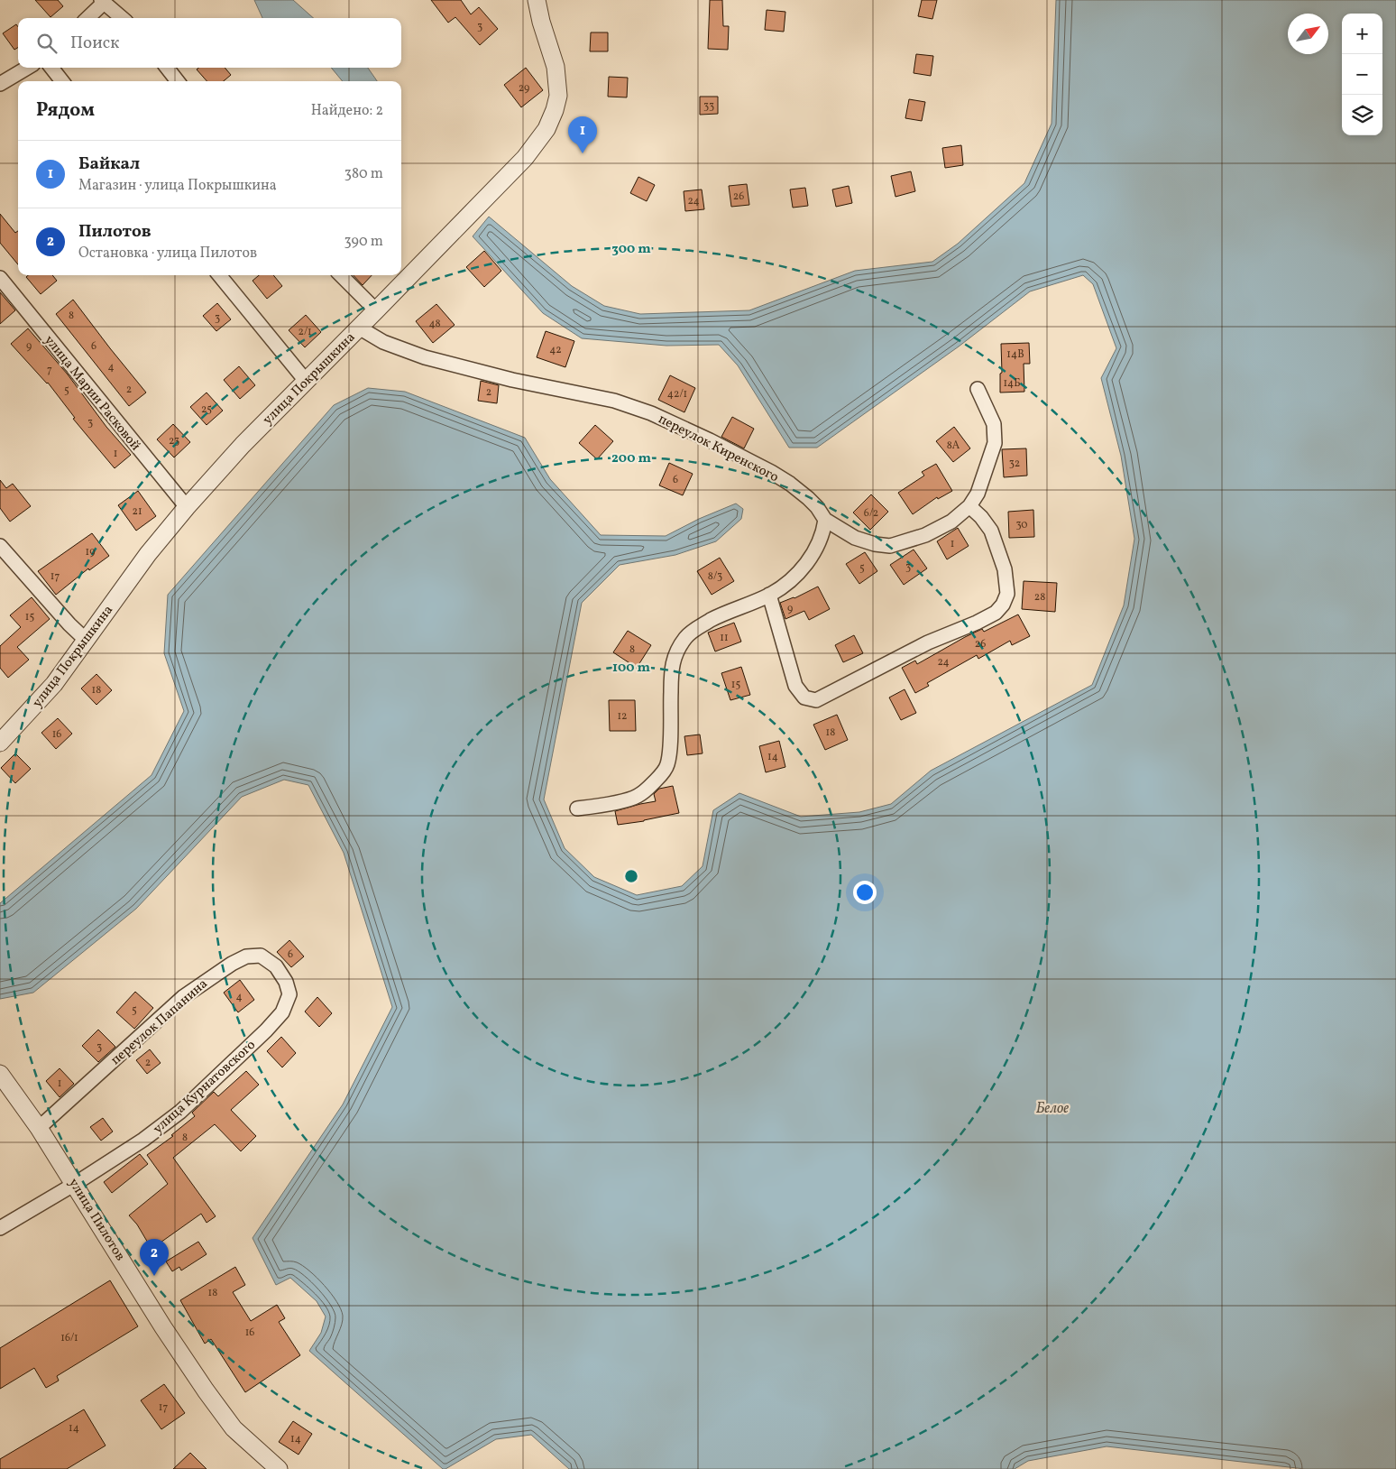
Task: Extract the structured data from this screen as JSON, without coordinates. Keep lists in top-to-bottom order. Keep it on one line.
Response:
{"streets":{"street":["улица Покрышкина","улица Марии Расковой","переулок Киренского","переулок Папанина","улица Курнатовского","улица Пилотов"]},"crossings":[["улица Покрышкина","улица Марии Расковой"],["улица Покрышкина","переулок Киренского"],["переулок Папанина","улица Курнатовского"],["переулок Папанина","улица Пилотов"],["улица Курнатовского","улица Пилотов"]],"water":["Белое"],"house_numbers":["3","29","33","26","24","8","3","48","2/1","9","6","42","14В","4","7","14Б","2","5","2","42/1","25","3","23","8А","1","32","6","21","6/2","30","1","19","3","5","17","8/3","28","9","15","11","26","8","24","15","18","12","18","16","14","6","4","5","3","2","1","8","18","16","16/1","17","14","14"],"north":"top right","page":{"map_buttons":["+","−"],"search":"Поиск","heading":["Рядом","Найдено: 2"],"pins":["1","2"],"list":[{"mark":"1","name":"Байкал","note":"Магазин · улица Покрышкина","value":"380 m"},{"mark":"2","name":"Пилотов","note":"Остановка · улица Пилотов","value":"390 m"}]},"rings":["300 m","200 m","100 m"]}
